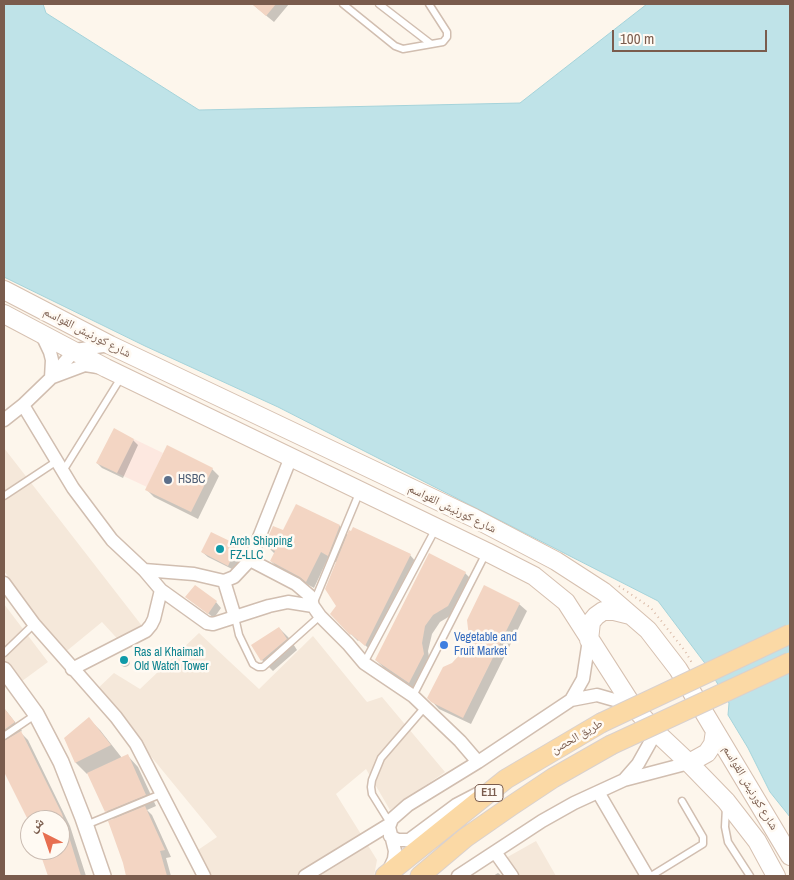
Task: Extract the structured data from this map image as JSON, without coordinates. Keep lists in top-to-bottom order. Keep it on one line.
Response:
{"streets":{"main road":["شارع كورنيش القواسم","طريق الحصن","E11"]},"places":["HSBC","Arch Shipping FZ-LLC","Vegetable and Fruit Market","Ras al Khaimah Old Watch Tower"],"scale_bar":"100 m","north":"top left"}
